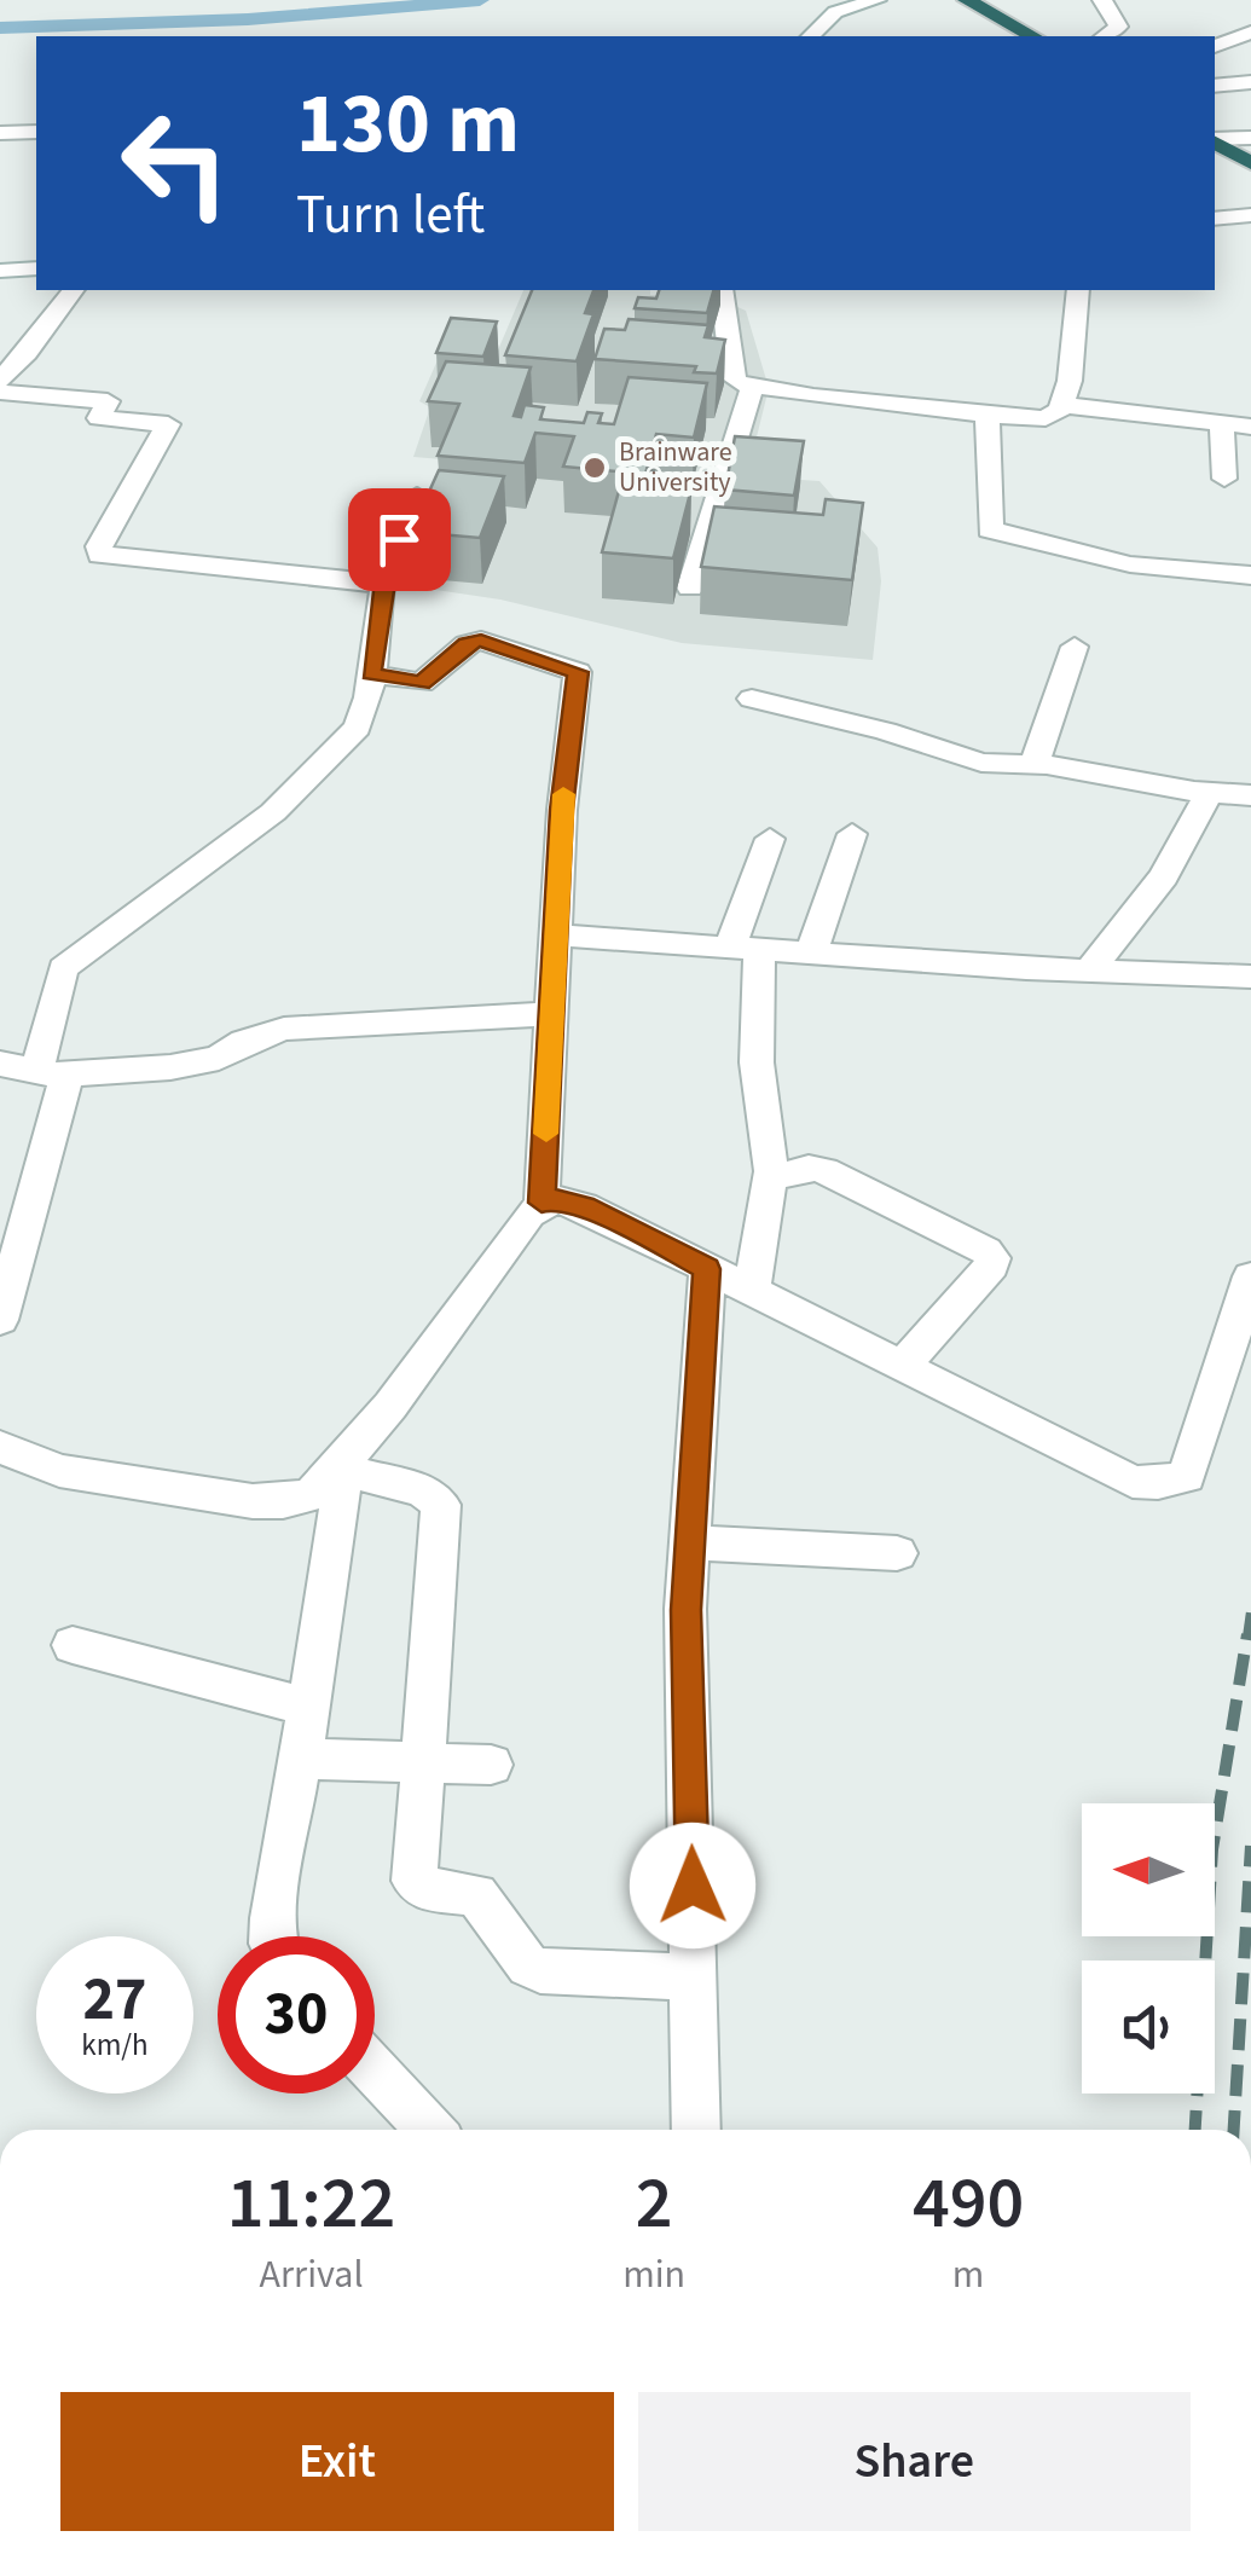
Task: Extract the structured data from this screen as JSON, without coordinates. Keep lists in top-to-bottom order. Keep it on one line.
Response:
{"places":["Brainware University"],"north":"left","page":{"turn":["130 m","Turn left"],"speed":"27 km/h","limit":"30","eta":["11:22","Arrival","2","min","490","m"],"buttons":["Exit","Share"]}}
